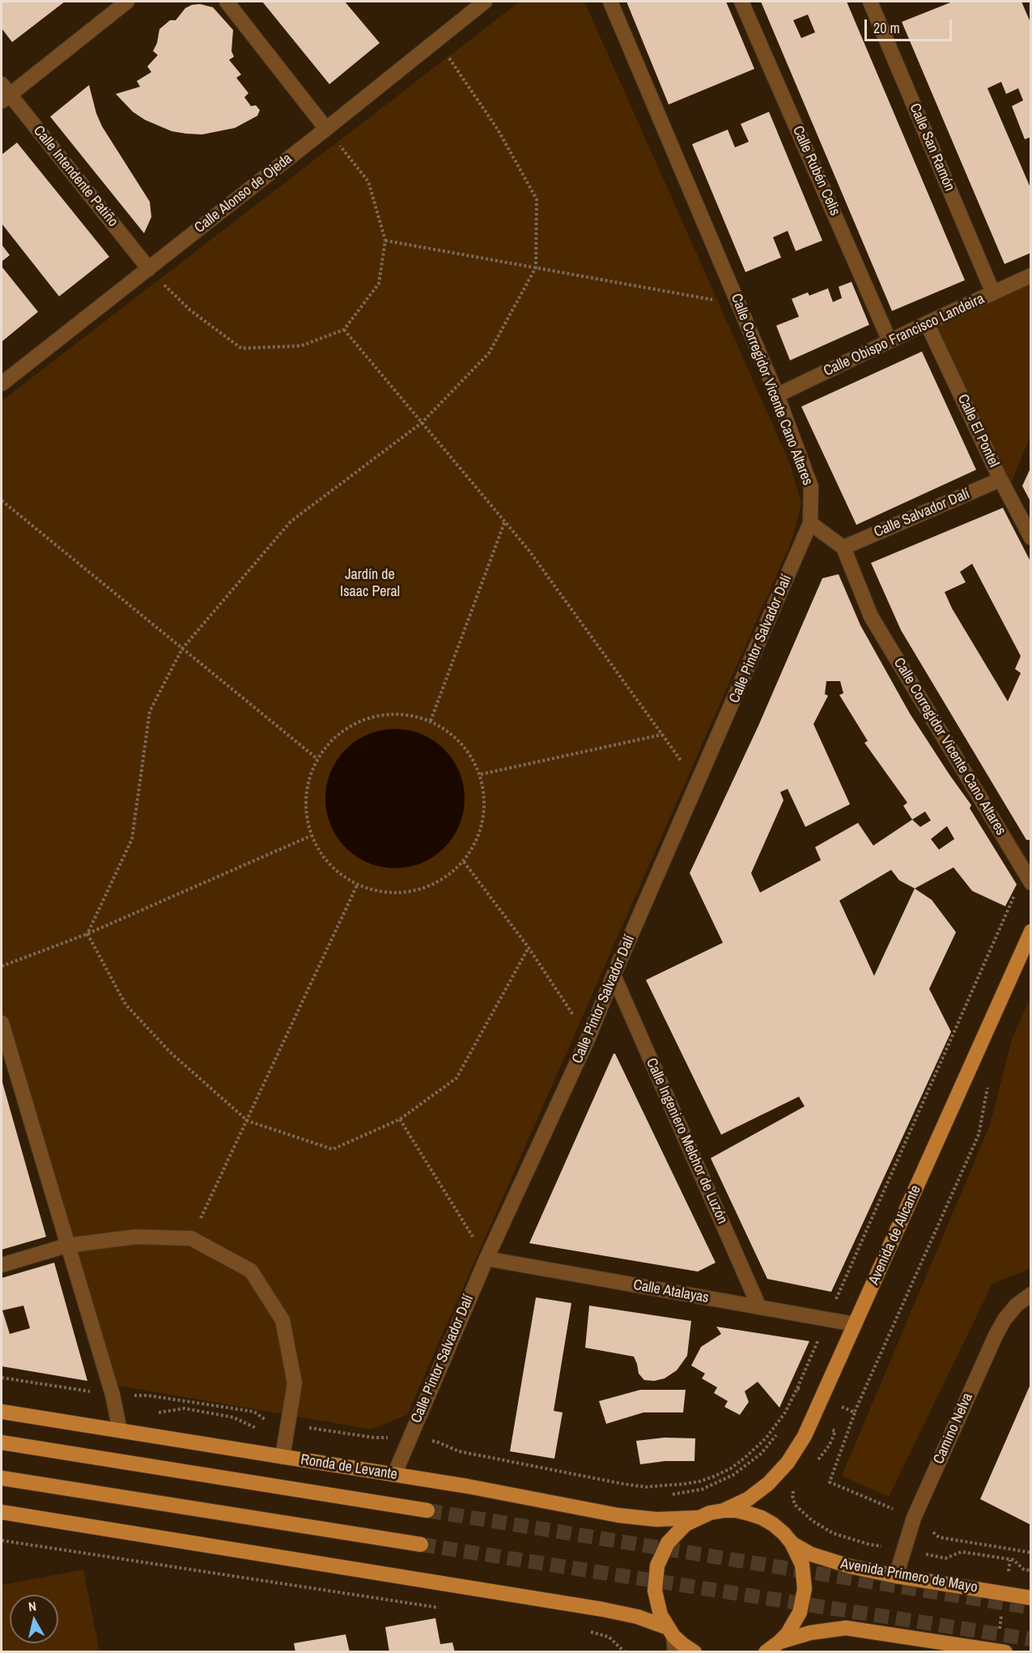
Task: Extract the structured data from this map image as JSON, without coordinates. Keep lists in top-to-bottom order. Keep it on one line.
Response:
{"streets":{"main road":["Avenida de Alicante","Ronda de Levante","Avenida Primero de Mayo"],"street":["Calle San Ramón","Calle Rubén Celis","Calle Intendente Patiño","Calle Alonso de Ojeda","Calle Obispo Francisco Landeira","Calle Corregidor Vicente Cano Altares","Calle El Pontel","Calle Salvador Dalí","Calle Pintor Salvador Dalí","Calle Ingeniero Melchor de Luzón","Calle Atalayas","Camino Nelva"]},"crossings":[["Calle San Ramón","Calle Obispo Francisco Landeira"],["Calle Rubén Celis","Calle Obispo Francisco Landeira"],["Calle Intendente Patiño","Calle Alonso de Ojeda"],["Calle Obispo Francisco Landeira","Calle Corregidor Vicente Cano Altares"],["Calle Obispo Francisco Landeira","Calle El Pontel"],["Calle Corregidor Vicente Cano Altares","Calle Salvador Dalí"],["Calle Corregidor Vicente Cano Altares","Calle Pintor Salvador Dalí"],["Calle El Pontel","Calle Salvador Dalí"],["Calle Pintor Salvador Dalí","Calle Ingeniero Melchor de Luzón"],["Calle Pintor Salvador Dalí","Calle Atalayas"],["Calle Pintor Salvador Dalí","Ronda de Levante"],["Calle Ingeniero Melchor de Luzón","Calle Atalayas"],["Avenida de Alicante","Calle Atalayas"],["Camino Nelva","Avenida Primero de Mayo"]],"parks":["Jardín de Isaac Peral"],"scale_bar":"20 m","north":"top"}
